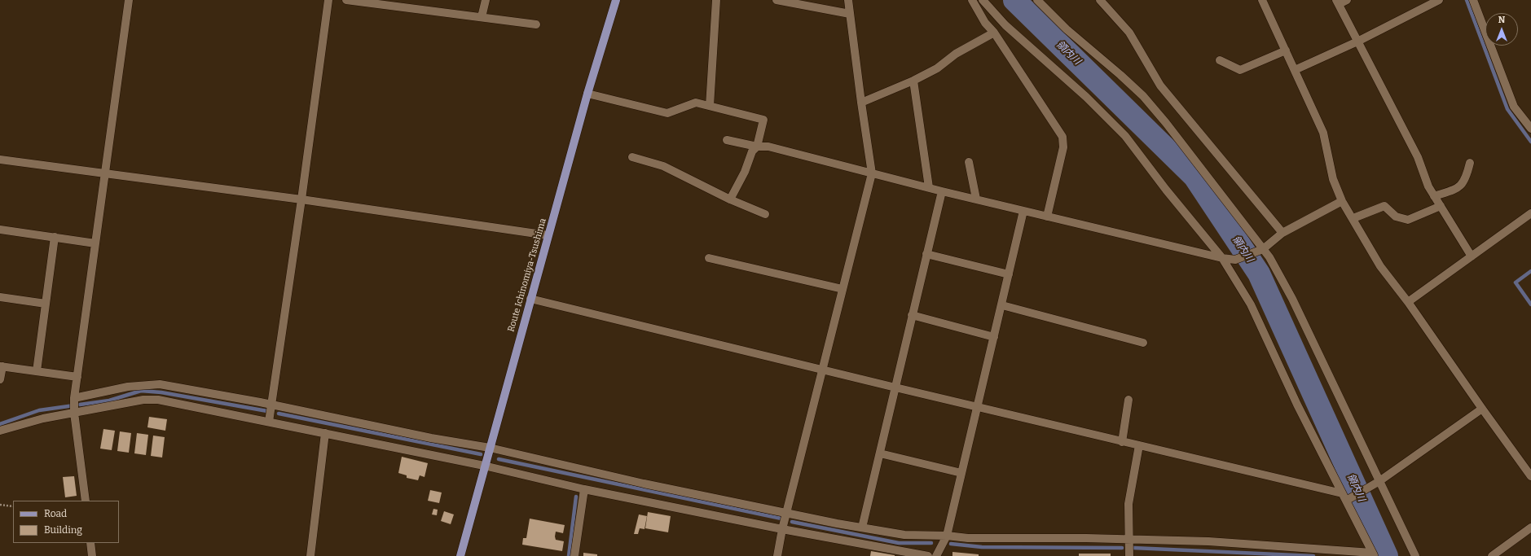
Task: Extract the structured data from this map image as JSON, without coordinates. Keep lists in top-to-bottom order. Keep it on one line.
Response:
{"streets":{"main road":["Route Ichinomiya-Tsushima"]},"water":["領内川"],"legend":["Road","Building"],"north":"top"}
